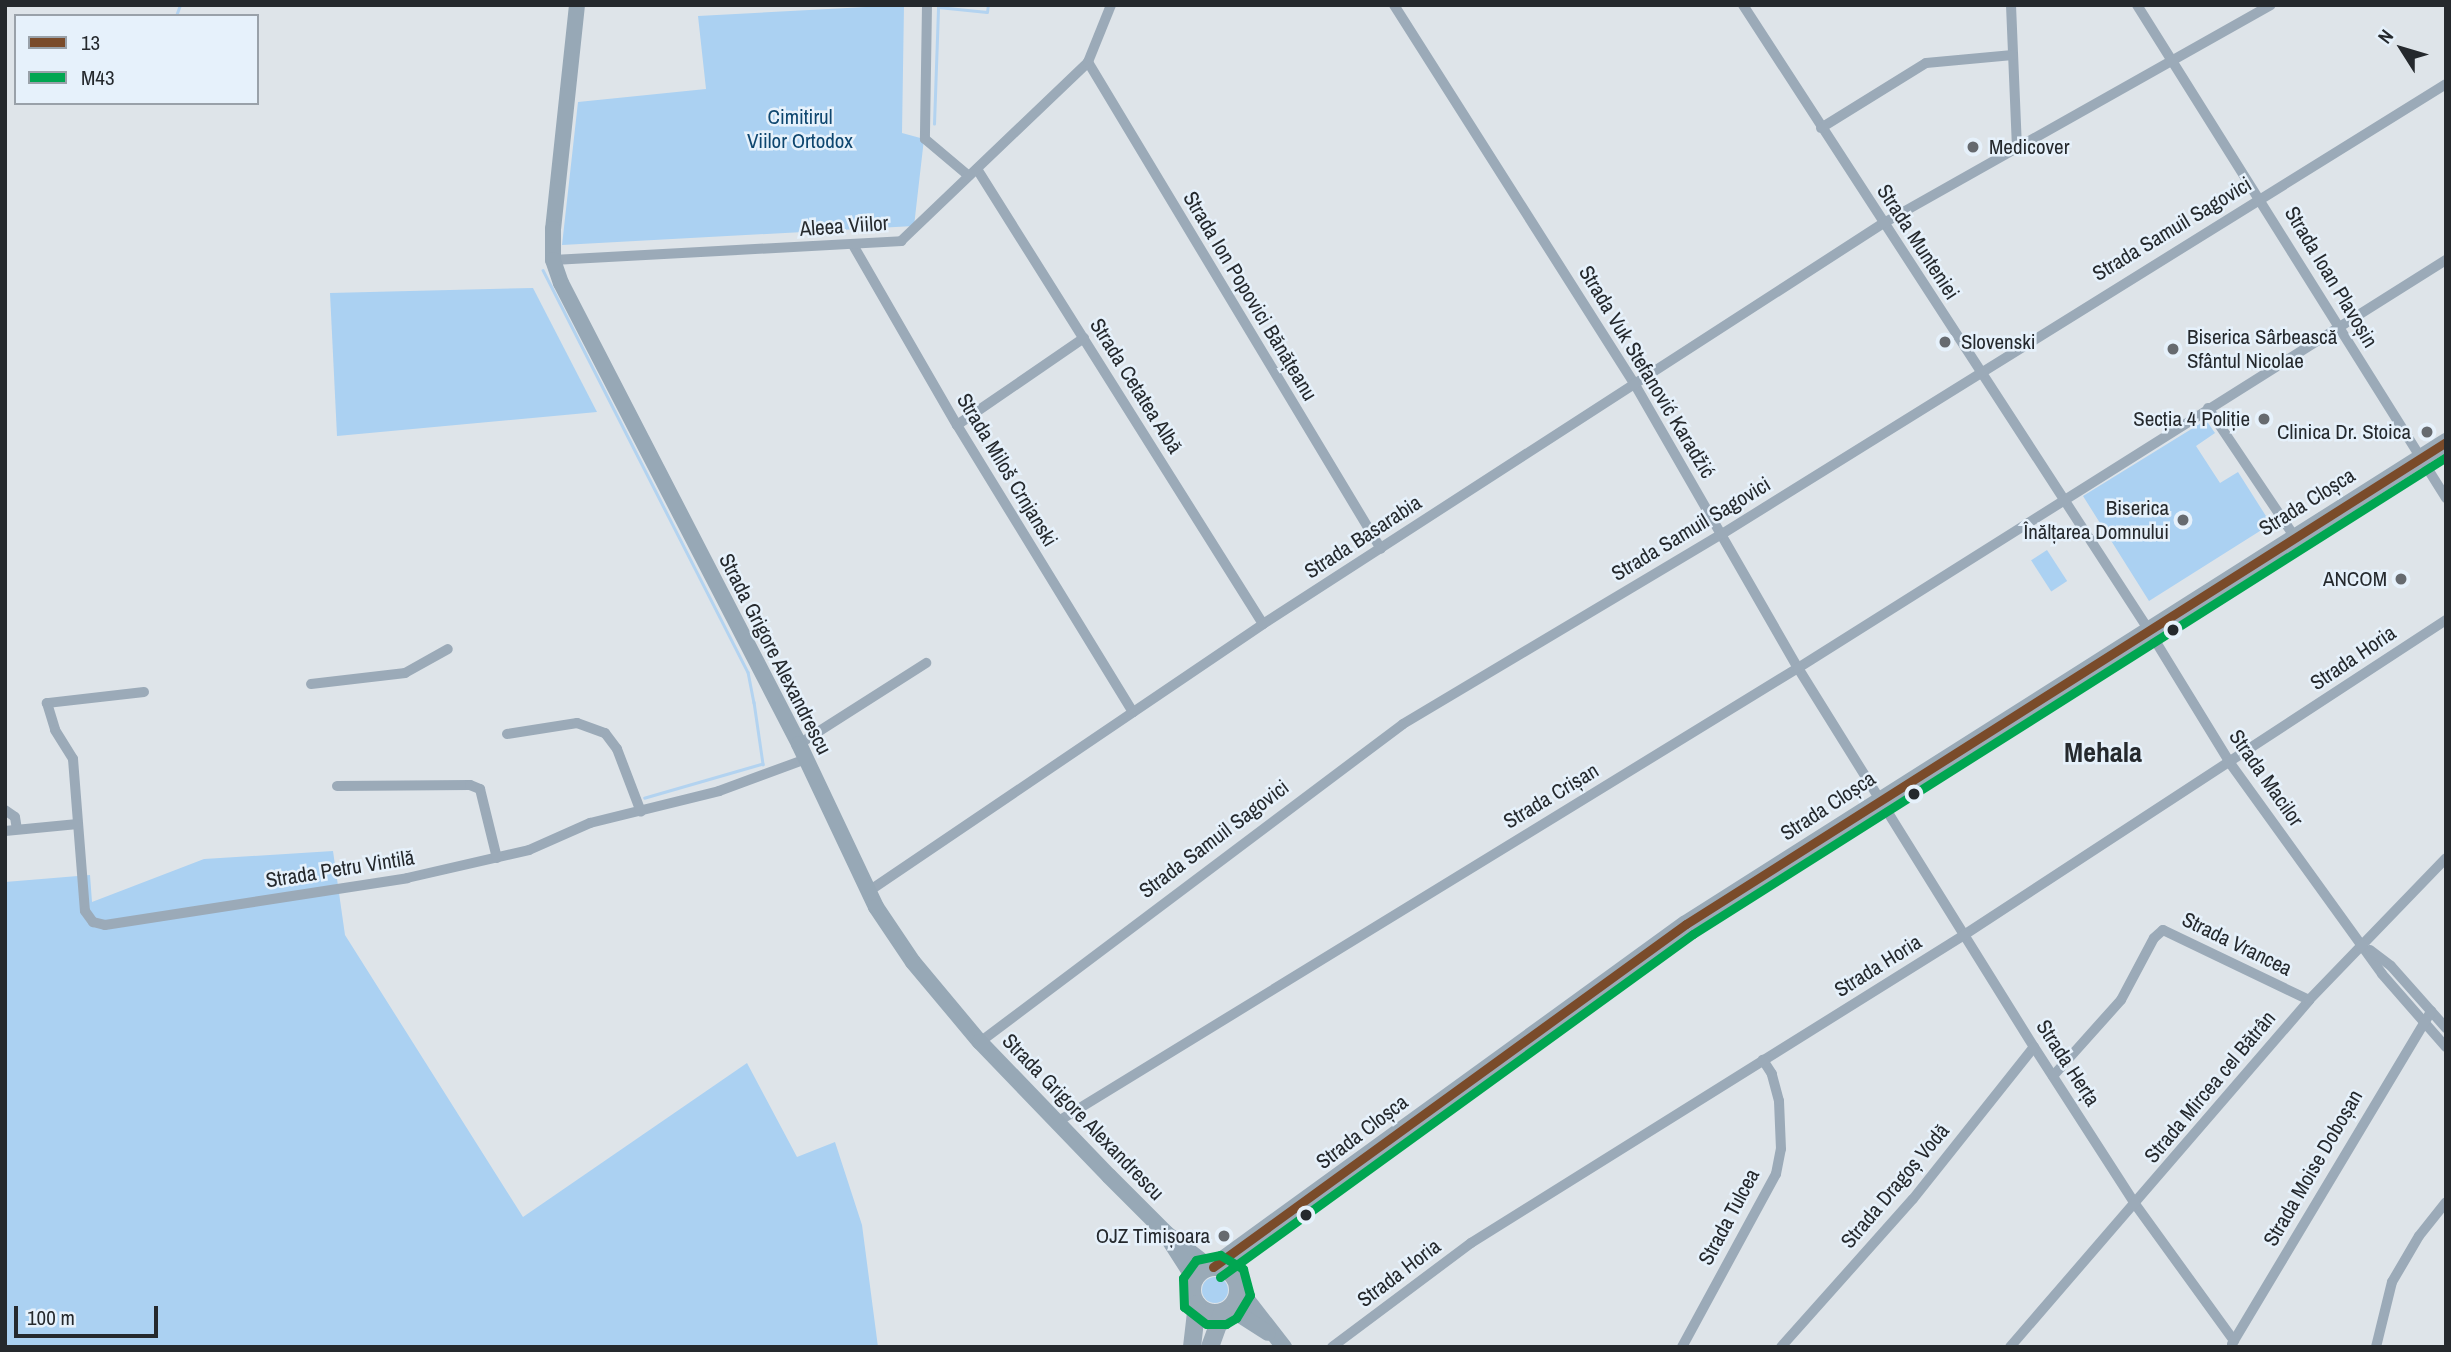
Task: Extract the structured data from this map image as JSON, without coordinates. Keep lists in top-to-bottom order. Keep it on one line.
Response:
{"streets":{"main road":["Strada Cloșca"],"street":["Aleea Viilor","Strada Samuil Sagovici","Strada Munteniei","Strada Ioan Plavoșin","Strada Ion Popovici Bănățeanu","Strada Vuk Stefanović Karadžić","Strada Cetatea Albă","Strada Miloš Crnjanski","Strada Basarabia","Strada Grigore Alexandrescu","Strada Horia","Strada Macilor","Strada Crișan","Strada Petru Vintilă","Strada Vrancea","Strada Herța","Strada Mircea cel Bătrân","Strada Moise Doboșan","Strada Dragoș Vodă","Strada Tulcea"]},"crossings":[["Aleea Viilor","Strada Ion Popovici Bănățeanu"],["Aleea Viilor","Strada Cetatea Albă"],["Aleea Viilor","Strada Miloš Crnjanski"],["Aleea Viilor","Strada Grigore Alexandrescu"],["Strada Samuil Sagovici","Strada Munteniei"],["Strada Samuil Sagovici","Strada Ioan Plavoșin"],["Strada Samuil Sagovici","Strada Vuk Stefanović Karadžić"],["Strada Samuil Sagovici","Strada Grigore Alexandrescu"],["Strada Munteniei","Strada Basarabia"],["Strada Munteniei","Strada Macilor"],["Strada Munteniei","Strada Crișan"],["Strada Ioan Plavoșin","Strada Cloșca"],["Strada Ioan Plavoșin","Strada Basarabia"],["Strada Ion Popovici Bănățeanu","Strada Basarabia"],["Strada Vuk Stefanović Karadžić","Strada Cloșca"],["Strada Vuk Stefanović Karadžić","Strada Basarabia"],["Strada Vuk Stefanović Karadžić","Strada Crișan"],["Strada Vuk Stefanović Karadžić","Strada Herța"],["Strada Cetatea Albă","Strada Basarabia"],["Strada Miloš Crnjanski","Strada Basarabia"],["Strada Cloșca","Strada Grigore Alexandrescu"],["Strada Cloșca","Strada Macilor"],["Strada Cloșca","Strada Herța"],["Strada Basarabia","Strada Grigore Alexandrescu"],["Strada Grigore Alexandrescu","Strada Crișan"],["Strada Grigore Alexandrescu","Strada Petru Vintilă"],["Strada Horia","Strada Macilor"],["Strada Horia","Strada Herța"],["Strada Horia","Strada Tulcea"],["Strada Macilor","Strada Crișan"],["Strada Macilor","Strada Mircea cel Bătrân"],["Strada Macilor","Strada Moise Doboșan"],["Strada Vrancea","Strada Herța"],["Strada Vrancea","Strada Mircea cel Bătrân"],["Strada Herța","Strada Mircea cel Bătrân"],["Strada Herța","Strada Moise Doboșan"],["Strada Herța","Strada Dragoș Vodă"]],"districts":["Mehala"],"parks":["Cimitirul Viilor Ortodox"],"places":["Medicover","Slovenski","Biserica Sârbească Sfântul Nicolae","Secția 4 Poliție","Clinica Dr. Stoica","Biserica Înălțarea Domnului","ANCOM","OJZ Timișoara"],"lines":["transit line 13","transit line M43"],"legend":["13","M43"],"scale_bar":"100 m","north":"top left"}
